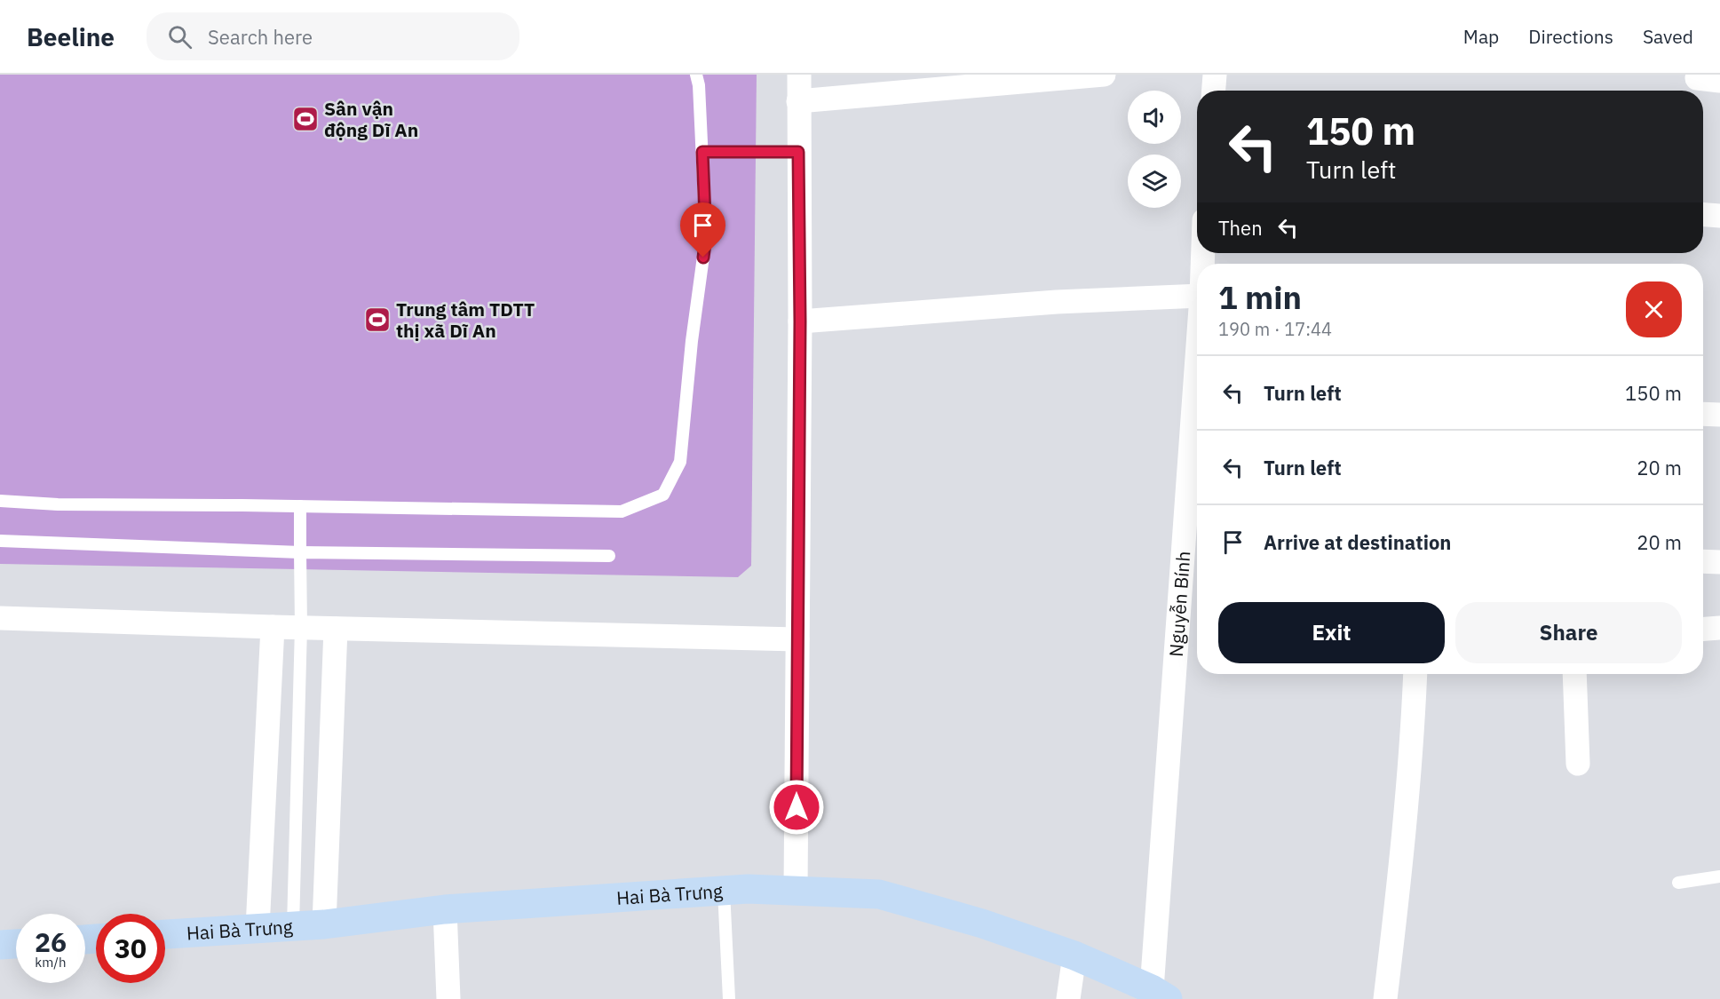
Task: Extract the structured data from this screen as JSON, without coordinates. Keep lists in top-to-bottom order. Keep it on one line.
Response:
{"streets":{"main road":["Hai Bà Trưng"],"street":["Nguyễn Bính"]},"crossings":[["Nguyễn Bính","Hai Bà Trưng"]],"places":{"sports":["Sân vận động Dĩ An","Trung tâm TDTT thị xã Dĩ An"]},"page":{"header":"Beeline","search":"Search here","nav":["Map","Directions","Saved"],"turn":["150 m","Turn left"],"then":"Then","heading":["1 min","190 m · 17:44"],"list":[{"name":"Turn left","value":"150 m"},{"name":"Turn left","value":"20 m"},{"name":"Arrive at destination","value":"20 m"}],"buttons":["Exit","Share"],"speed":"26 km/h","limit":"30"}}
